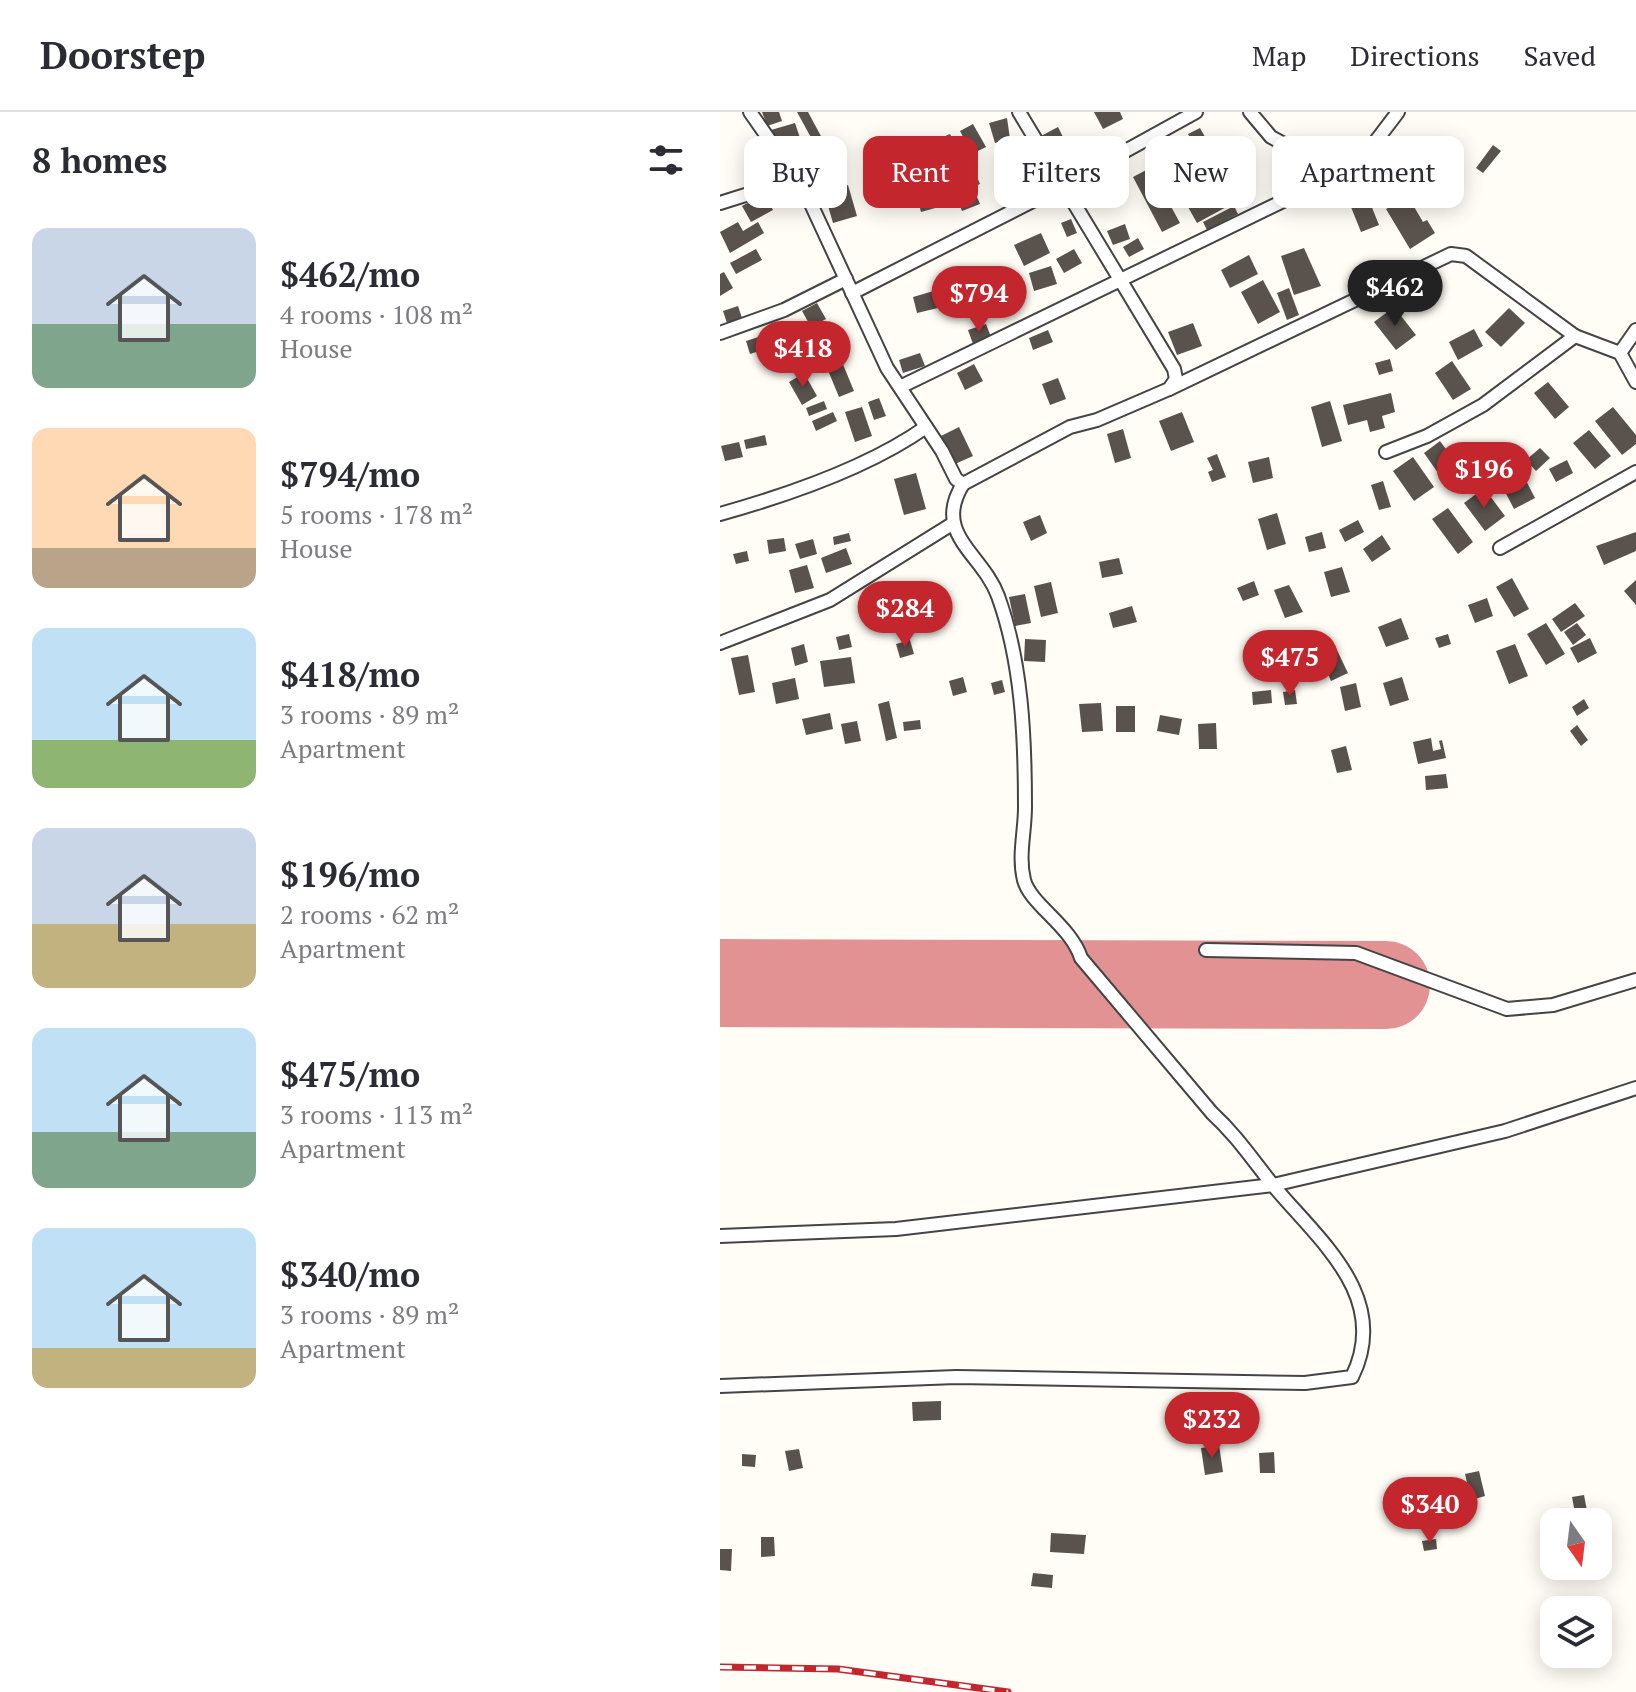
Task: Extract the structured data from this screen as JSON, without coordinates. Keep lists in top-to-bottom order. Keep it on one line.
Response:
{"north":"bottom","page":{"header":"Doorstep","nav":["Map","Directions","Saved"],"heading":"8 homes","chip":["Buy","Rent","Filters","New","Apartment"],"list":[{"name":"$462/mo","note":"4 rooms · 108 m² · House"},{"name":"$794/mo","note":"5 rooms · 178 m² · House"},{"name":"$418/mo","note":"3 rooms · 89 m² · Apartment"},{"name":"$196/mo","note":"2 rooms · 62 m² · Apartment"},{"name":"$475/mo","note":"3 rooms · 113 m² · Apartment"},{"name":"$340/mo","note":"3 rooms · 89 m² · Apartment"}],"price":["$462","$794","$418","$196","$284","$475","$232","$340"]}}
